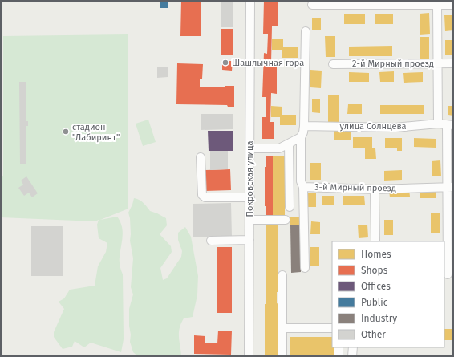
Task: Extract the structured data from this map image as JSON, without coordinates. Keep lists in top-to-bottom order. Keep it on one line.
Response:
{"streets":{"street":["2-й Мирный проезд","улица Солнцева","Покровская улица","3-й Мирный проезд"]},"places":["Шашлычная гора","стадион \"Лабиринт\""],"legend":["Homes","Shops","Offices","Public","Industry","Other"]}
